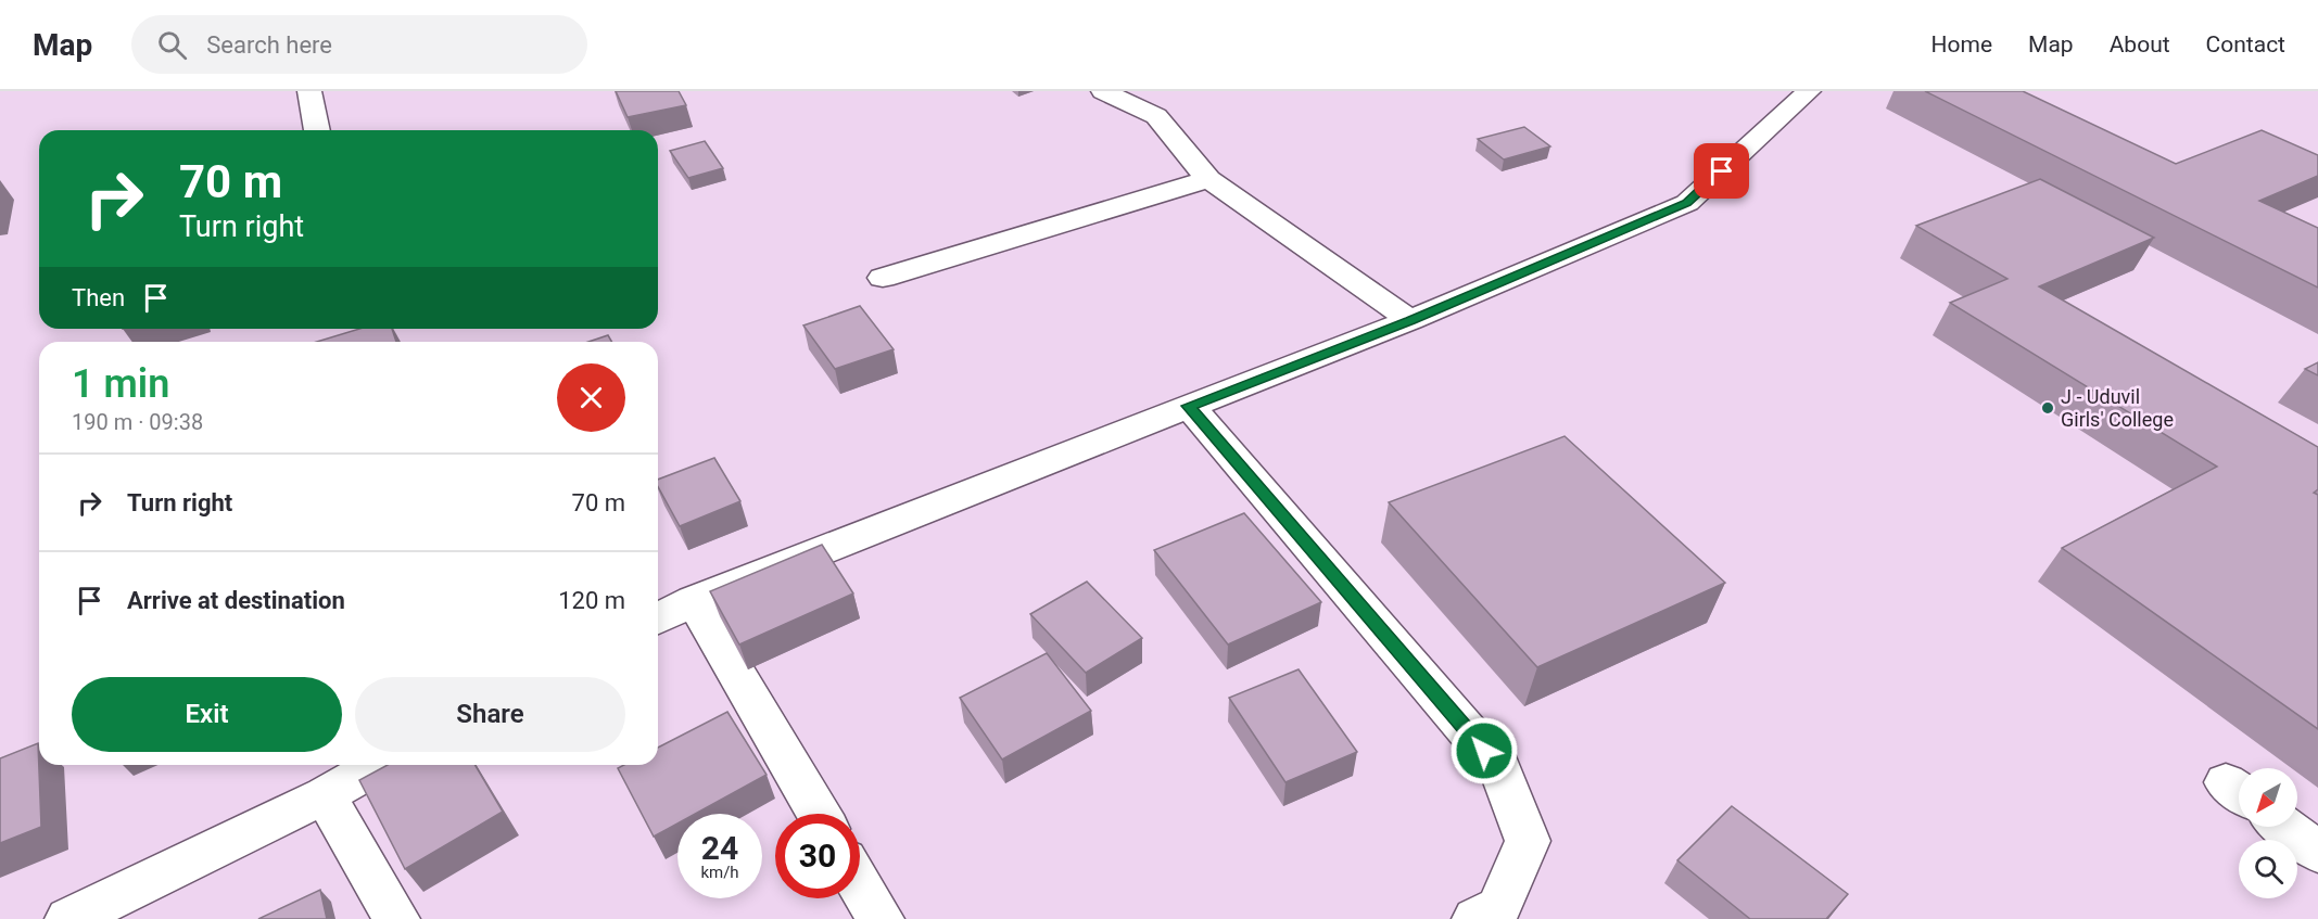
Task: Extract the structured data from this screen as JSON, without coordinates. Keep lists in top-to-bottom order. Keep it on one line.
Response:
{"places":["J - Uduvil Girls' College"],"north":"bottom left","page":{"header":"Map","search":"Search here","nav":["Home","Map","About","Contact"],"turn":["70 m","Turn right"],"then":"Then","heading":["1 min","190 m · 09:38"],"list":[{"name":"Turn right","value":"70 m"},{"name":"Arrive at destination","value":"120 m"}],"buttons":["Exit","Share"],"speed":"24 km/h","limit":"30"}}
